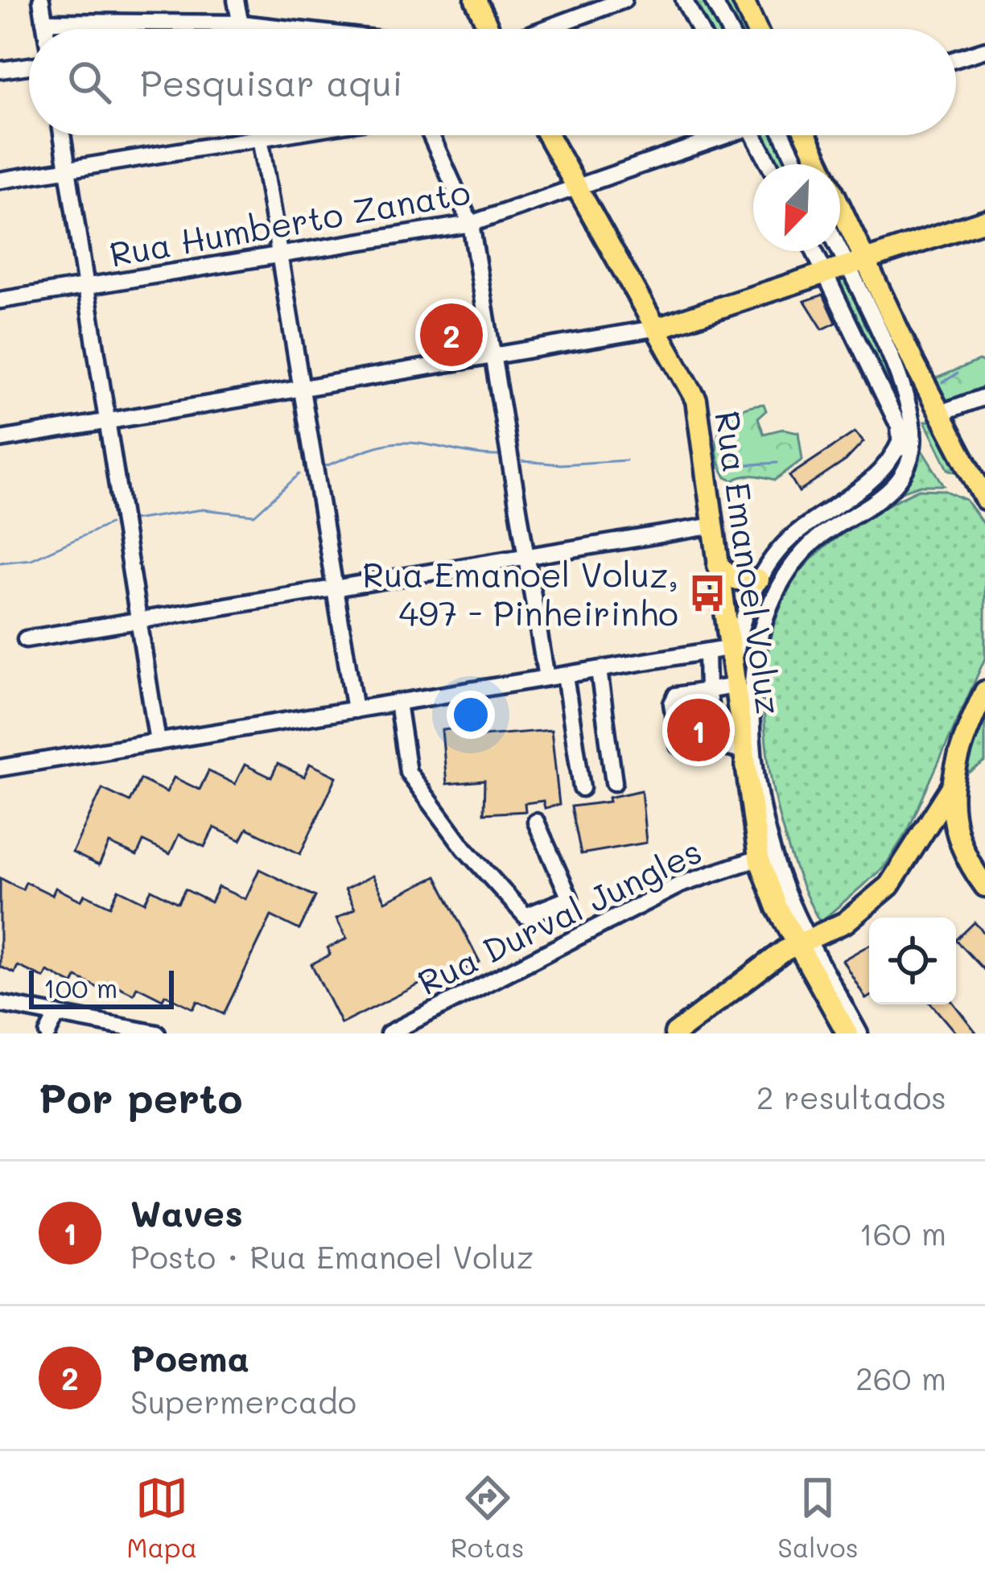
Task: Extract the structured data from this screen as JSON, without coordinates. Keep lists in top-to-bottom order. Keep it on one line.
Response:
{"streets":{"main road":["Rua Emanoel Voluz"],"street":["Rua Humberto Zanato","Rua Durval Jungles"]},"crossings":[["Rua Humberto Zanato","Rua Emanoel Voluz"],["Rua Emanoel Voluz","Rua Durval Jungles"]],"places":{"bus stop":["Rua Emanoel Voluz, 497 - Pinheirinho"]},"scale_bar":"100 m","north":"bottom left","page":{"search":"Pesquisar aqui","pins":["2","1"],"scale":"100 m","heading":["Por perto","2 resultados"],"list":[{"mark":"1","name":"Waves","note":"Posto · Rua Emanoel Voluz","value":"160 m"},{"mark":"2","name":"Poema","note":"Supermercado","value":"260 m"}],"nav":["Mapa","Rotas","Salvos"]}}
